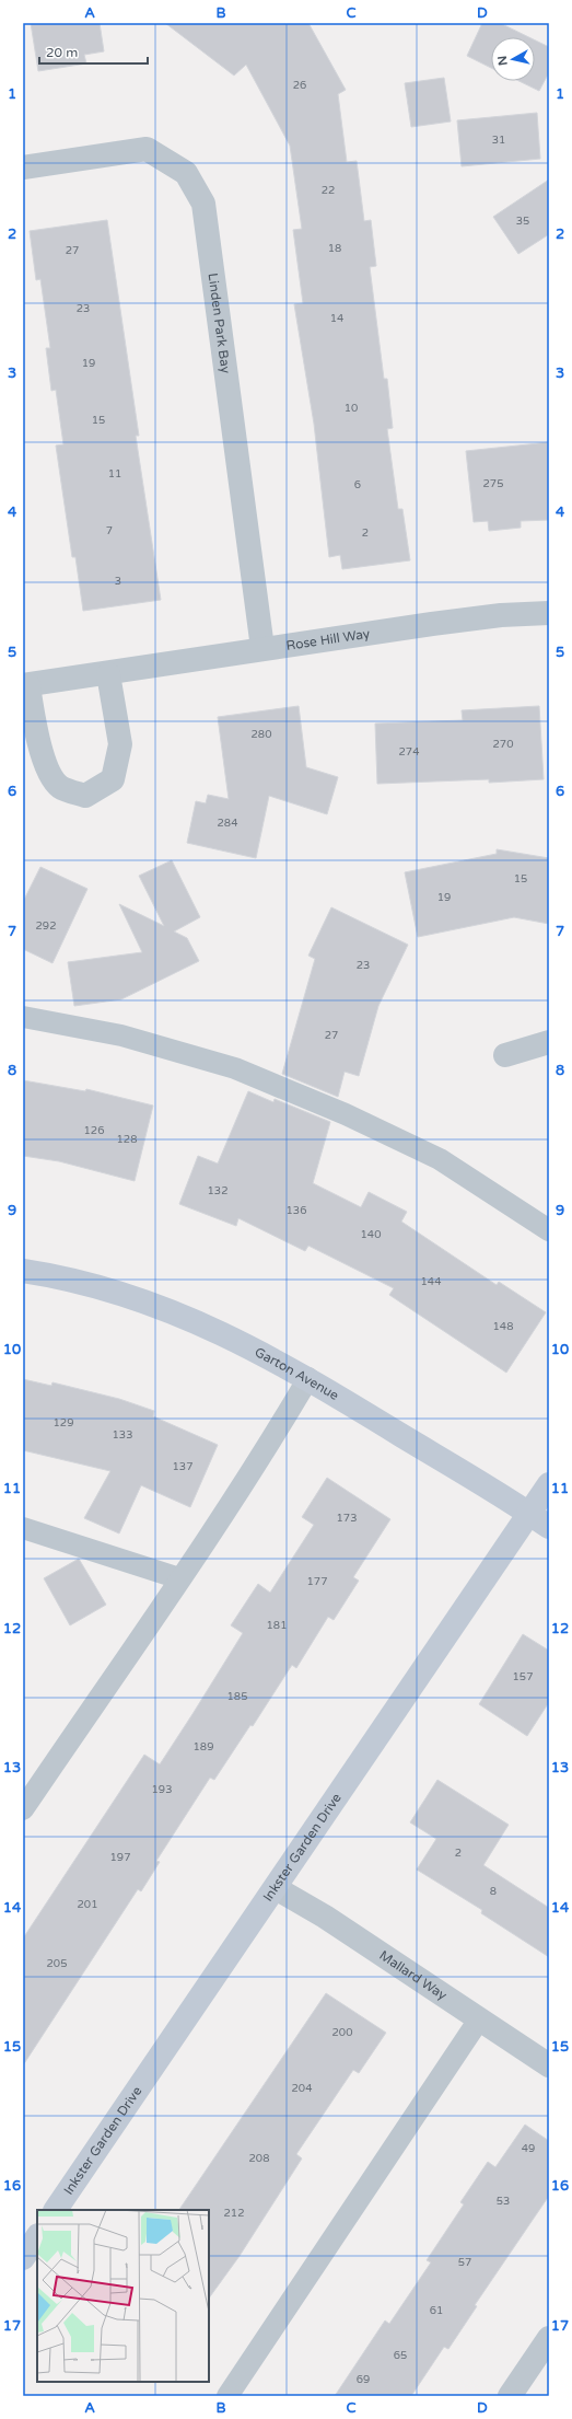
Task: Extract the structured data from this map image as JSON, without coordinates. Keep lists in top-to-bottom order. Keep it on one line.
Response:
{"streets":{"street":["Linden Park Bay","Rose Hill Way","Garton Avenue","Inkster Garden Drive","Mallard Way"]},"crossings":[["Linden Park Bay","Rose Hill Way"],["Garton Avenue","Inkster Garden Drive"],["Inkster Garden Drive","Mallard Way"]],"house_numbers":["26","31","22","35","18","27","23","14","19","10","15","11","275","6","7","2","3","280","270","274","284","15","19","292","23","27","126","128","132","136","140","144","148","129","133","137","173","177","181","157","185","189","193","2","197","8","201","205","200","204","49","208","53","212","57","61","65","69"],"scale_bar":"20 m","north":"left","grid":{"columns":["A","B","C","D"],"rows":["1","2","3","4","5","6","7","8","9","10","11","12","13","14","15","16","17"]}}
